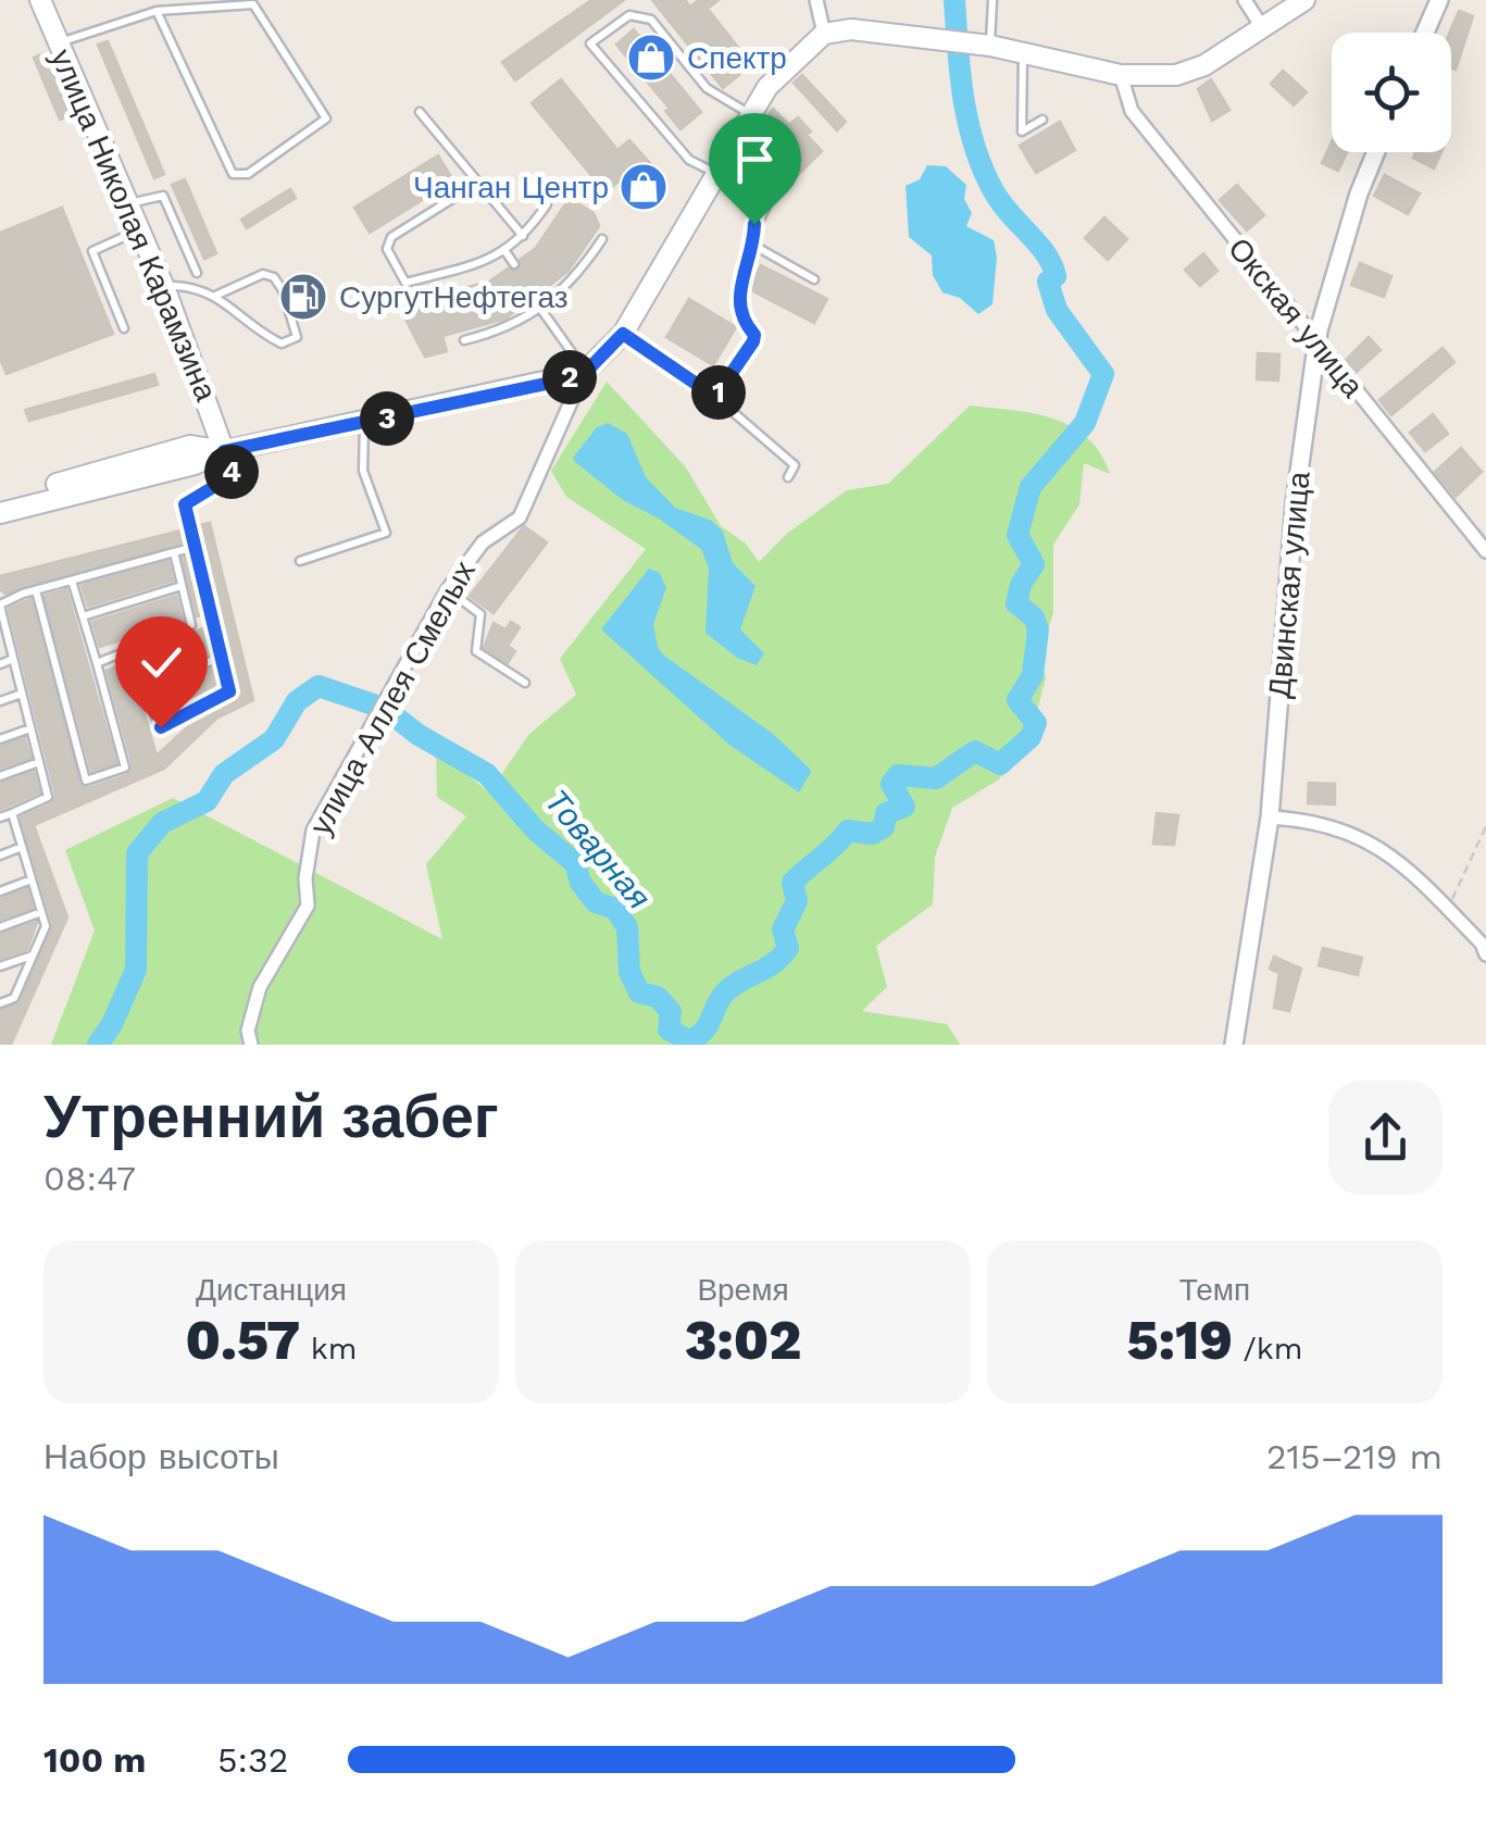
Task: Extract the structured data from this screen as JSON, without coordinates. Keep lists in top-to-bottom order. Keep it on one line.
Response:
{"streets":{"main road":["улица Николая Карамзина","улица Аллея Смелых"],"street":["Окская улица","Двинская улица"]},"crossings":[["Окская улица","Двинская улица"]],"water":["Товарная"],"places":{"shop":["Спектр","Чанган Центр"],"fuel station":["СургутНефтегаз"]},"page":{"pins":["2","1","3","4"],"heading":["Утренний забег","08:47"],"stats":[["Дистанция","0.57 km"],["Время","3:02"],["Темп","5:19 /km"]],"chart":["Набор высоты","215–219 m"],"list":[{"name":"100 m","note":"5:32"}]}}
